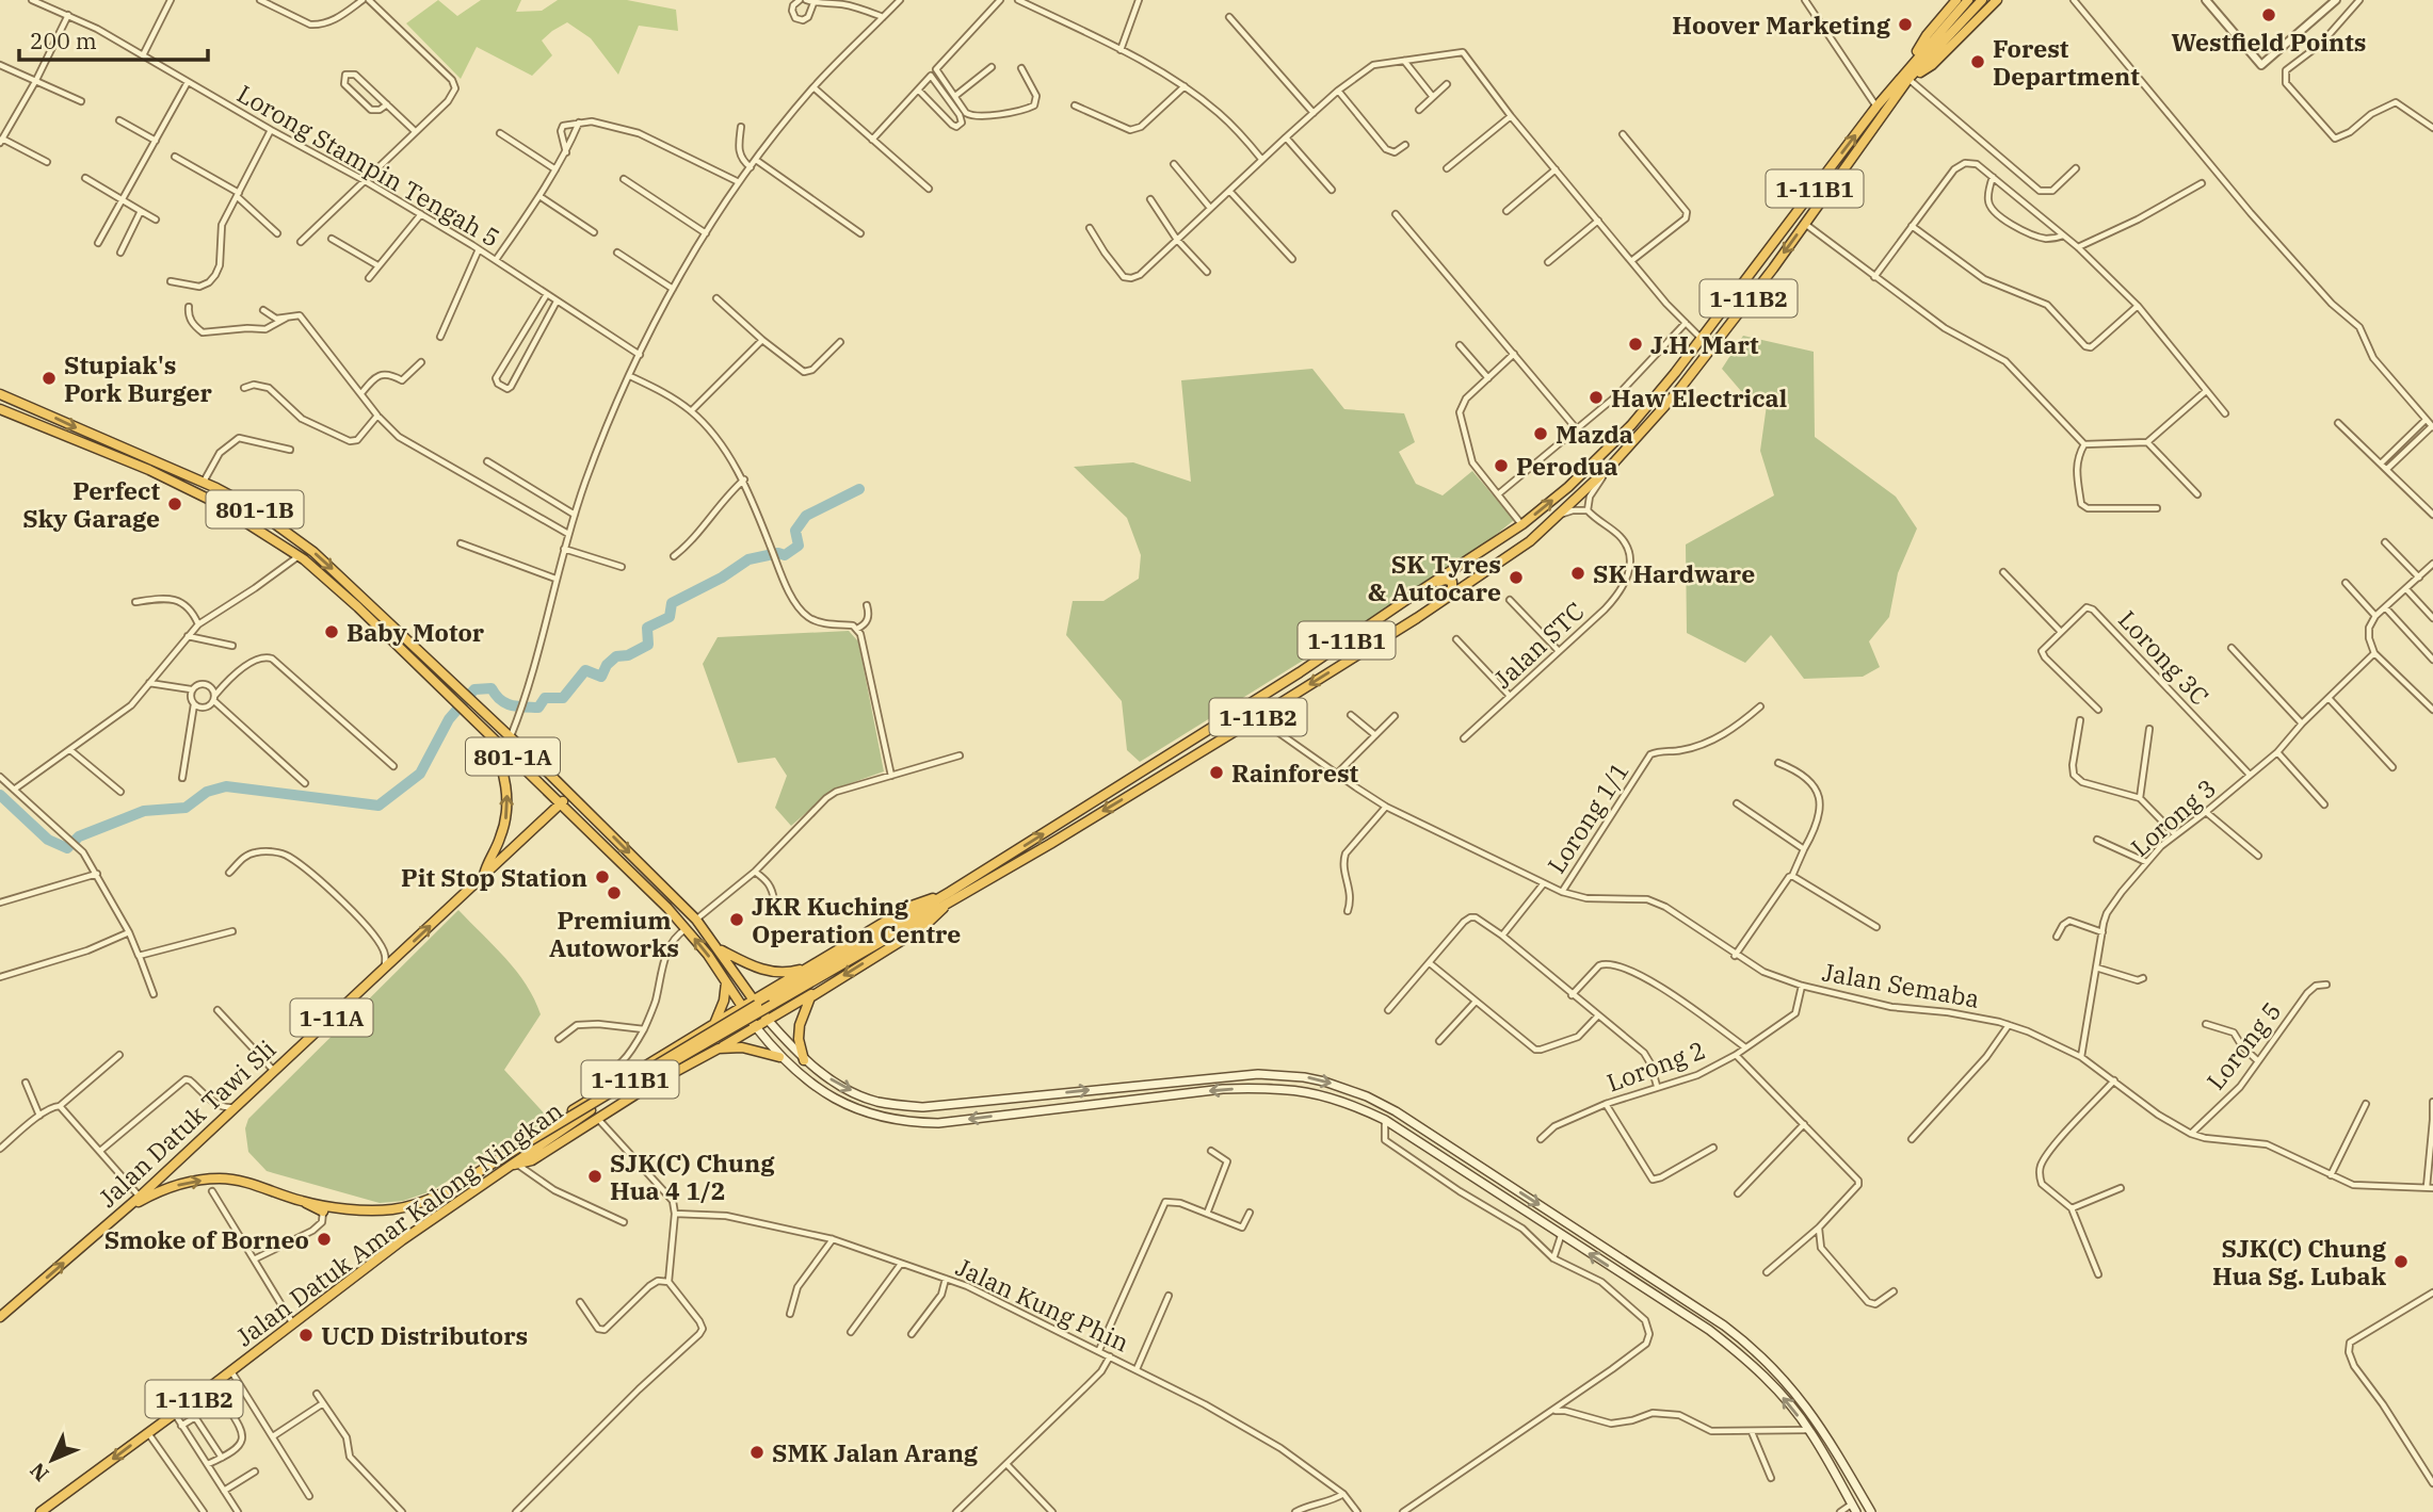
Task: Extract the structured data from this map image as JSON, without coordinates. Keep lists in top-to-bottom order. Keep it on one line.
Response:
{"streets":{"highway":["1-11B1","1-11B2","801-1B","801-1A","1-11A","Jalan Datuk Tawi Sli","Jalan Datuk Amar Kalong Ningkan"],"street":["Lorong Stampin Tengah 5","Jalan STC","Lorong 3C","Lorong 1/1","Lorong 3","Jalan Semaba","Lorong 5","Lorong 2","Jalan Kung Phin"]},"crossings":[["801-1B","Jalan Datuk Tawi Sli"],["Lorong 3C","Lorong 3"],["801-1A","Jalan Datuk Tawi Sli"],["Lorong 1/1","Jalan Semaba"],["Lorong 3","Jalan Semaba"],["Jalan Semaba","Lorong 5"],["Jalan Semaba","Lorong 2"],["Jalan Semaba","Jalan Datuk Amar Kalong Ningkan"],["Jalan Datuk Tawi Sli","Jalan Datuk Amar Kalong Ningkan"]],"one_way":["Jalan Datuk Tawi Sli"],"places":["Westfield Points","Hoover Marketing","Forest Department","J.H. Mart","Stupiak's Pork Burger","Haw Electrical","Mazda","Perodua","Perfect Sky Garage","SK Hardware","SK Tyres & Autocare","Baby Motor","Rainforest","Pit Stop Station","Premium Autoworks","JKR Kuching Operation Centre","SJK(C) Chung Hua 4 1/2","Smoke of Borneo","SJK(C) Chung Hua Sg. Lubak","UCD Distributors","SMK Jalan Arang"],"scale_bar":"200 m","north":"bottom left"}
